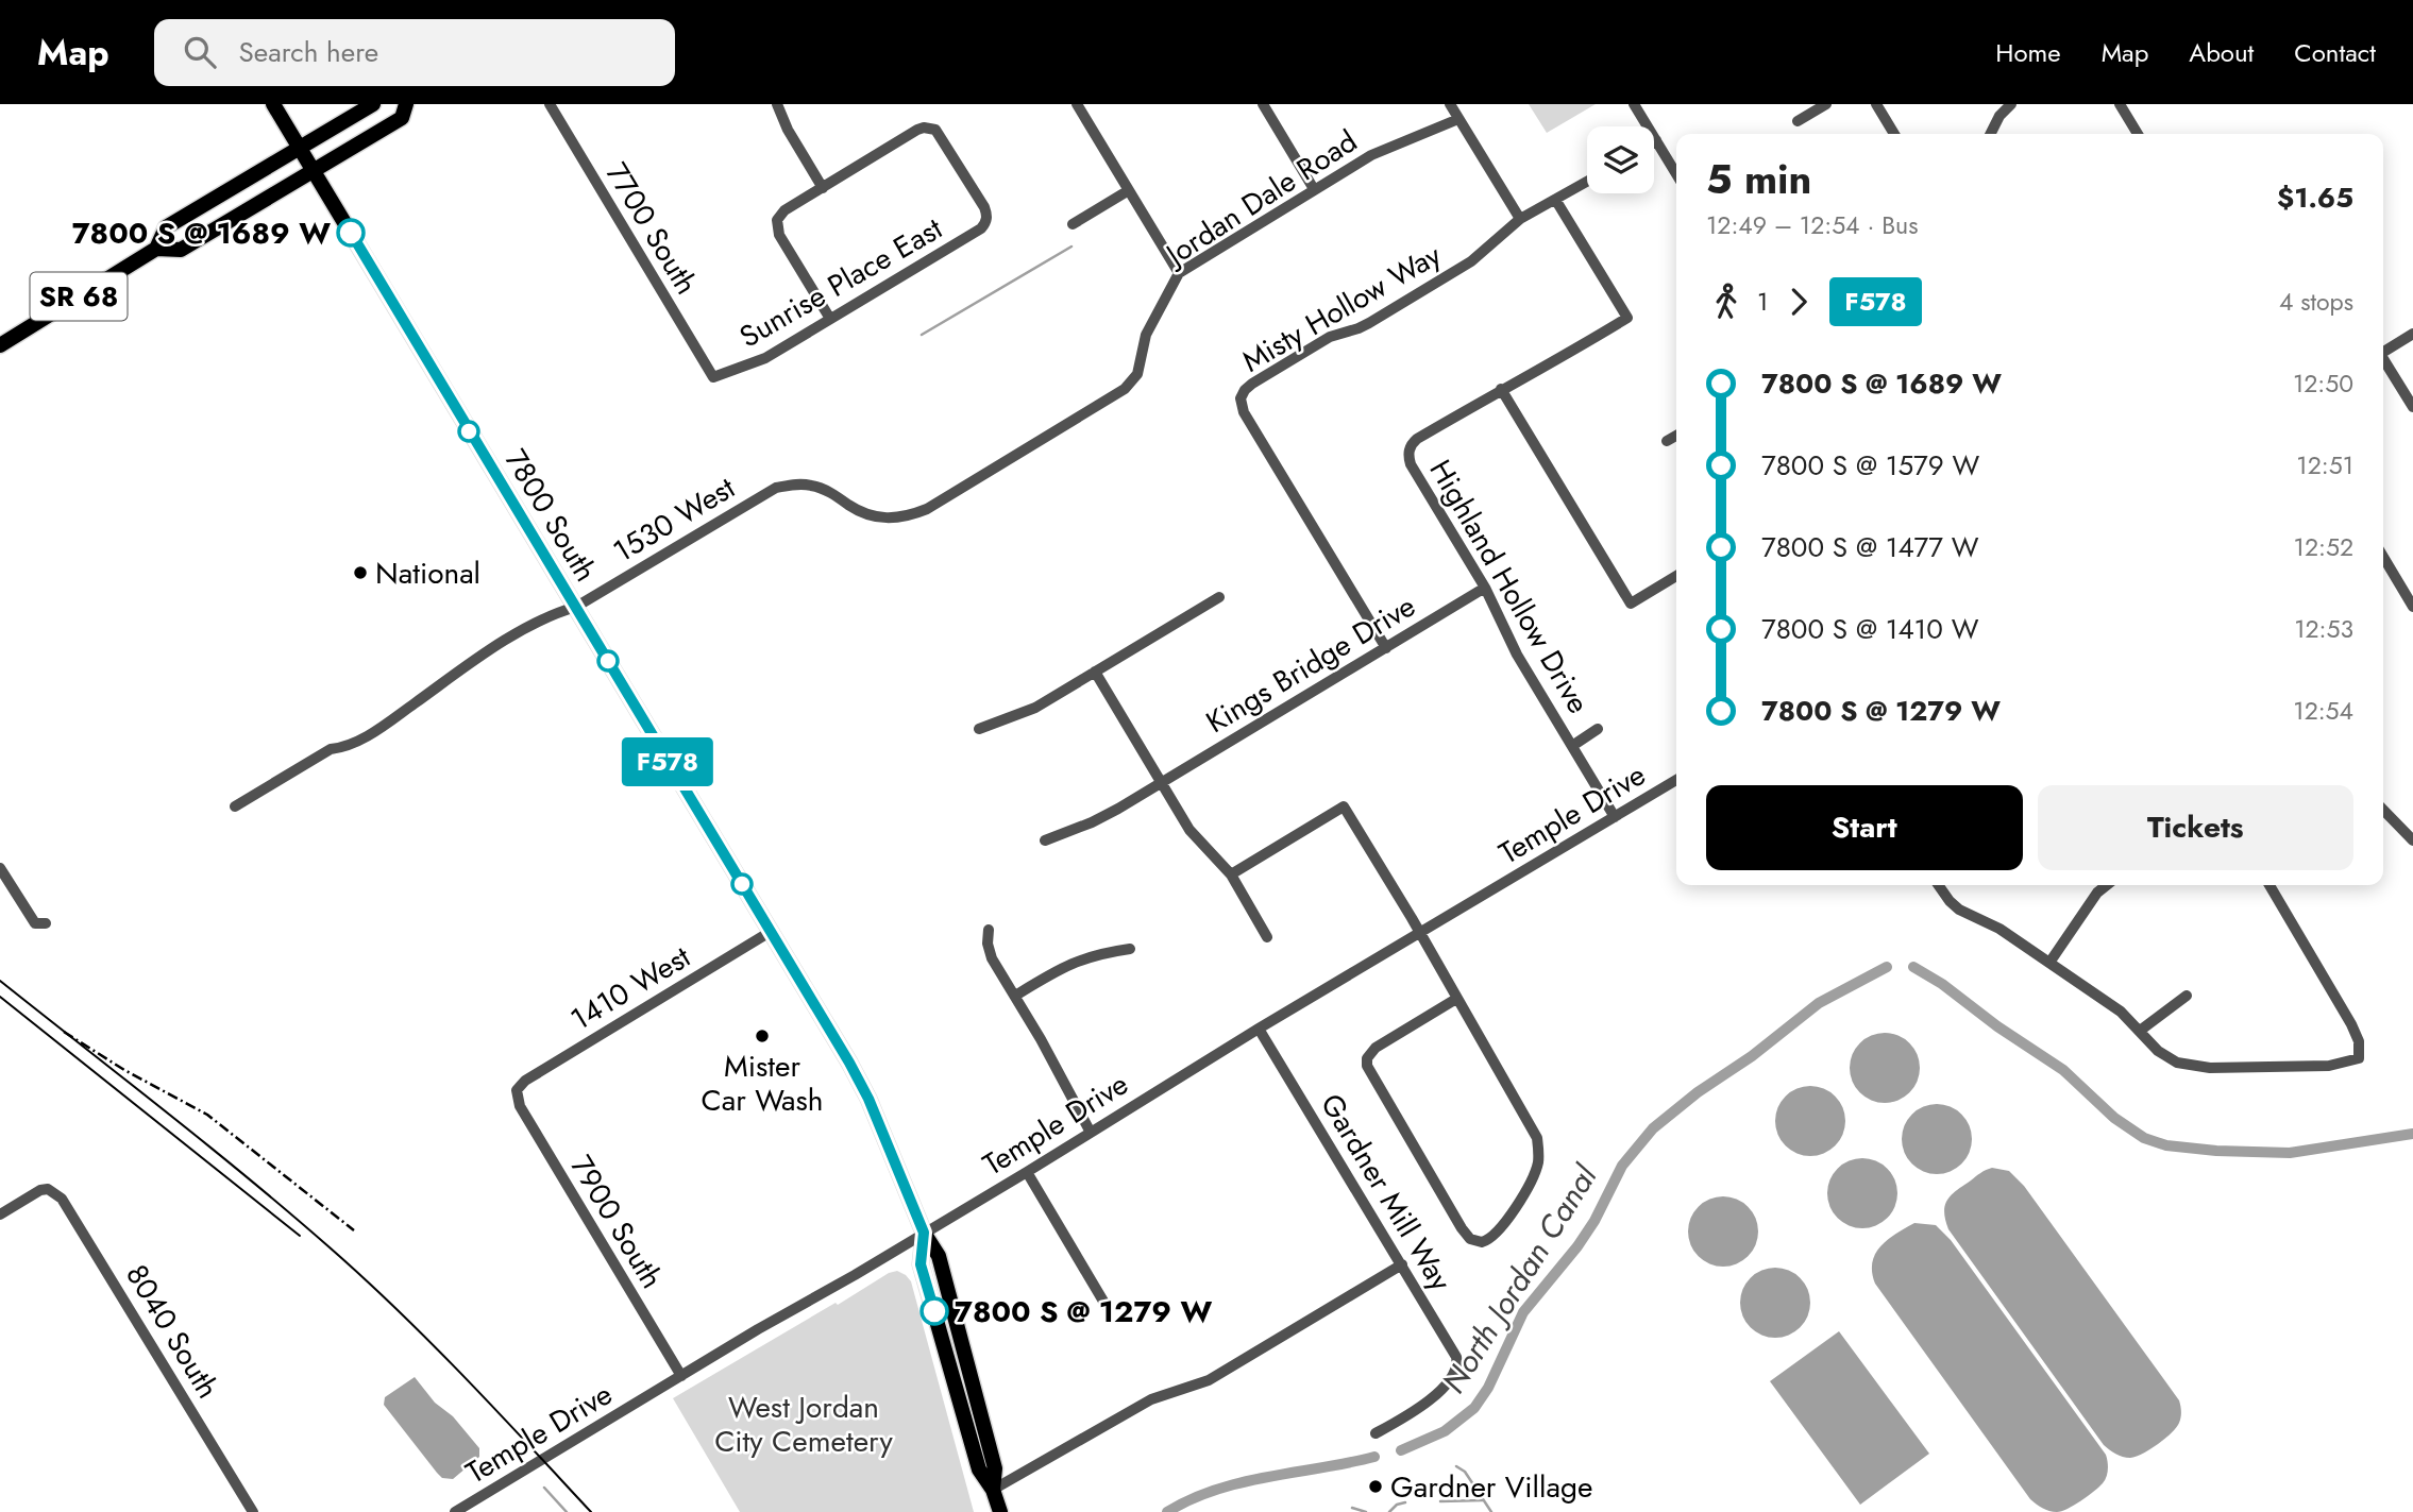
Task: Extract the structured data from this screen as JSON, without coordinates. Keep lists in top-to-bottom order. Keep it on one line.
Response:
{"streets":{"main road":["SR 68","7800 South"],"street":["Jordan Dale Road","7700 South","Sunrise Place East","Misty Hollow Way","1530 West","Highland Hollow Drive","Kings Bridge Drive","Temple Drive","1410 West","Gardner Mill Way","7900 South","8040 South"]},"crossings":[["Jordan Dale Road","1530 West"],["7700 South","Sunrise Place East"],["SR 68","7800 South"],["Misty Hollow Way","Kings Bridge Drive"],["7800 South","1530 West"],["7800 South","Temple Drive"],["7800 South","1410 West"],["Highland Hollow Drive","Kings Bridge Drive"],["Highland Hollow Drive","Temple Drive"],["Temple Drive","Gardner Mill Way"],["Temple Drive","7900 South"],["1410 West","7900 South"]],"water":["North Jordan Canal"],"parks":["West Jordan City Cemetery"],"places":["7800 S @ 1689 W","National","Mister Car Wash","7800 S @ 1279 W","Gardner Village"],"lines":["bus line F578"],"page":{"header":"Map","search":"Search here","nav":["Home","Map","About","Contact"],"on_map":"F578","heading":["5 min","12:49 – 12:54 · Bus","$1.65"],"legs":["1","F578","4 stops"],"list":[{"name":"7800 S @ 1689 W","value":"12:50"},{"name":"7800 S @ 1579 W","value":"12:51"},{"name":"7800 S @ 1477 W","value":"12:52"},{"name":"7800 S @ 1410 W","value":"12:53"},{"name":"7800 S @ 1279 W","value":"12:54"}],"buttons":["Start","Tickets"]}}
